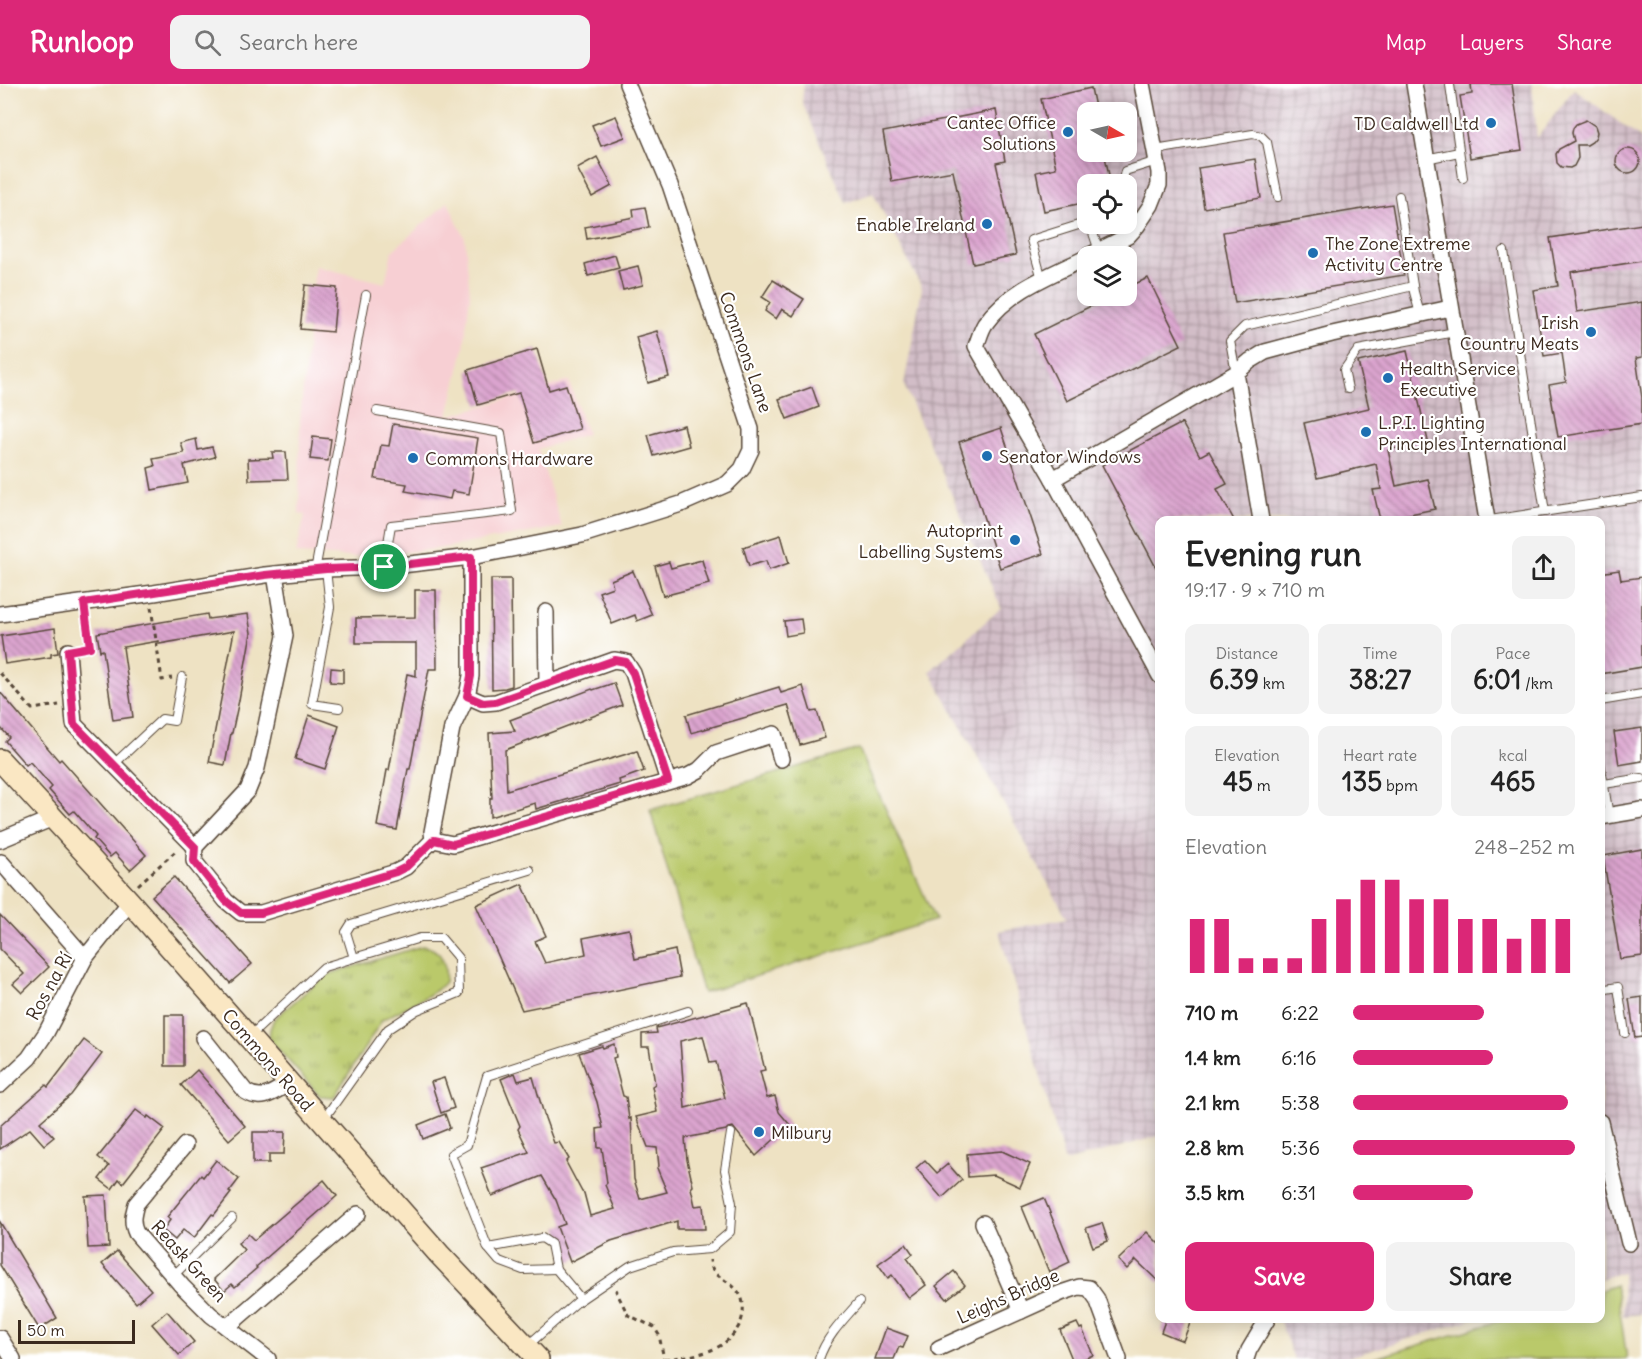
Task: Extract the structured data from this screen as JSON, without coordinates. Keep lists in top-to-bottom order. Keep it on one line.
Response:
{"streets":{"street":["Commons Lane","Ros na Rí","Commons Road","Reask Green","Leighs Bridge"]},"crossings":[["Ros na Rí","Commons Road"]],"places":["TD Caldwell Ltd","Cantec Office Solutions","Enable Ireland","The Zone Extreme Activity Centre","Irish Country Meats","Health Service Executive","L.P.I. Lighting Principles International","Senator Windows","Commons Hardware","Autoprint Labelling Systems","Milbury"],"scale_bar":"50 m","north":"right","page":{"header":"Runloop","search":"Search here","nav":["Map","Layers","Share"],"heading":["Evening run","19:17 · 9 × 710 m"],"stats":[["Distance","6.39 km"],["Time","38:27"],["Pace","6:01 /km"],["Elevation","45 m"],["Heart rate","135 bpm"],["kcal","465"]],"chart":["Elevation","248–252 m"],"list":[{"name":"710 m","note":"6:22"},{"name":"1.4 km","note":"6:16"},{"name":"2.1 km","note":"5:38"},{"name":"2.8 km","note":"5:36"},{"name":"3.5 km","note":"6:31"}],"buttons":["Save","Share"],"scale":"50 m"}}
